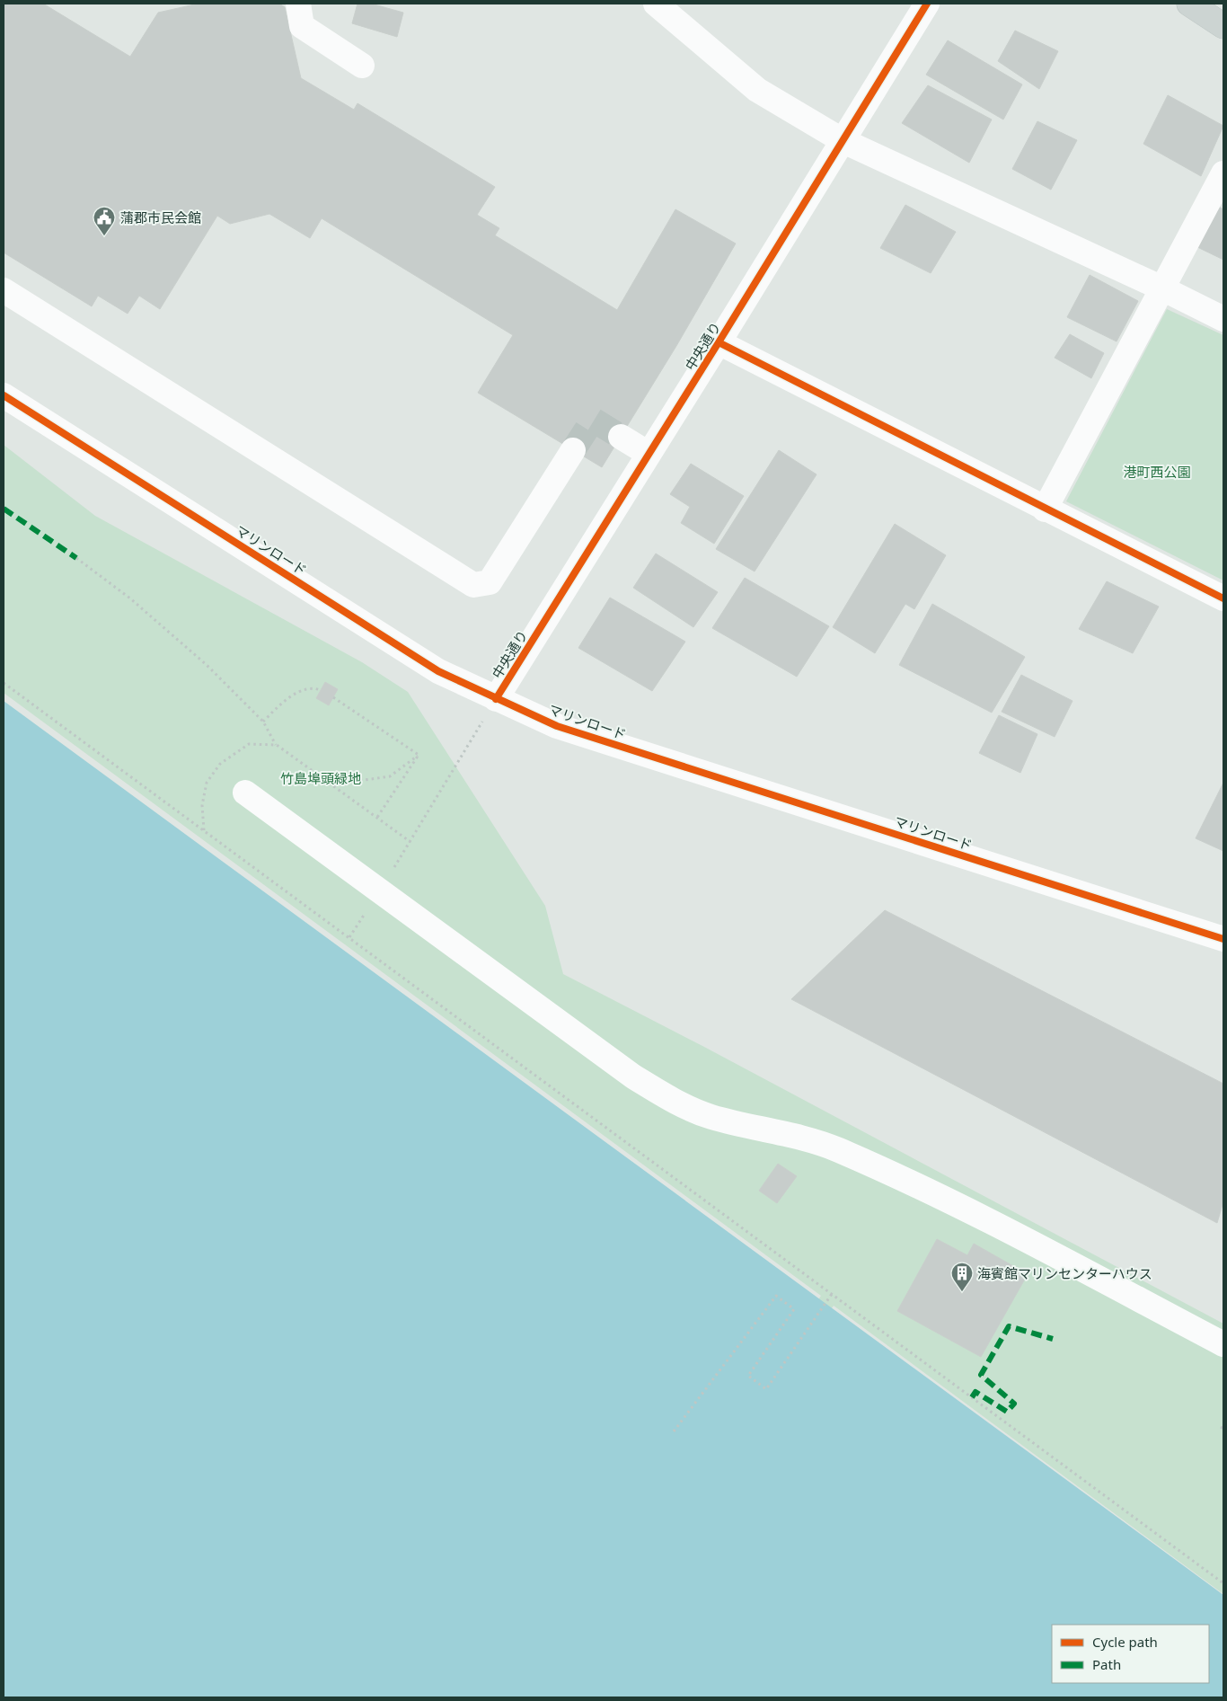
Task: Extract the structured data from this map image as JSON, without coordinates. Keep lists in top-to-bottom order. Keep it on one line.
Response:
{"streets":{"street":["中央通り","マリンロード"]},"crossings":[["中央通り","マリンロード"]],"parks":["港町西公園","竹島埠頭緑地"],"places":{"public building":["蒲郡市民会館"],"building":["海賓館マリンセンターハウス"]},"legend":["Cycle path","Path"]}
